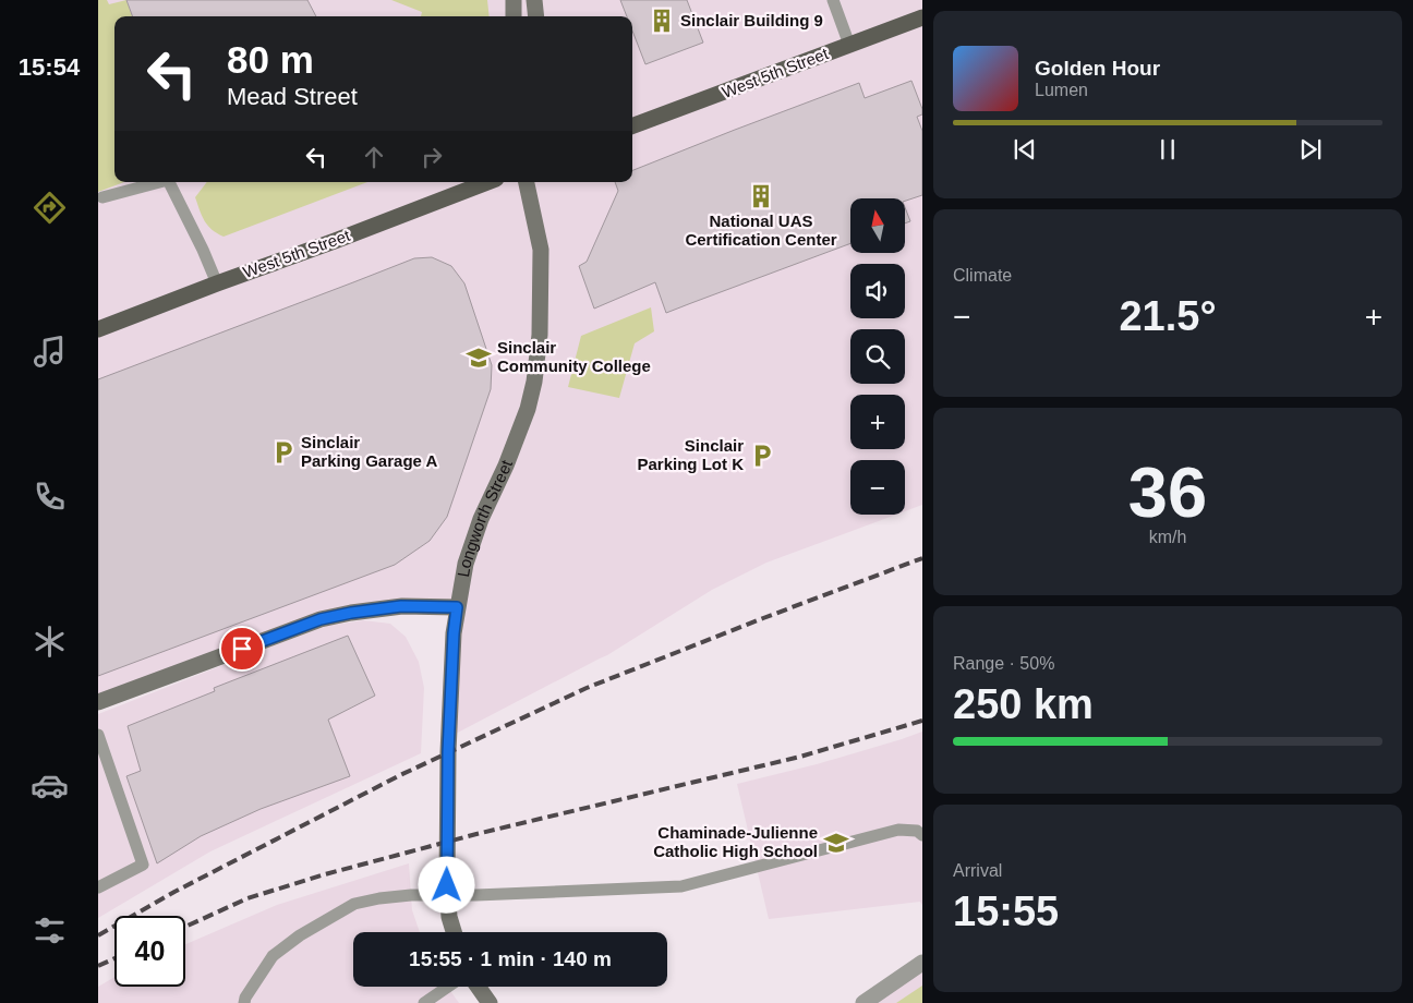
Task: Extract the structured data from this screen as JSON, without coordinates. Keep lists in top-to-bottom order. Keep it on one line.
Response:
{"streets":{"main road":["West 5th Street"],"street":["Longworth Street"]},"places":{"building":["Sinclair Building 9","National UAS Certification Center"],"school or university":["Sinclair Community College","Chaminade-Julienne Catholic High School"],"parking":["Sinclair Parking Garage A","Sinclair Parking Lot K"]},"north":"top","page":{"tabs":"15:54","turn":["80 m","Mead Street"],"song":["Golden Hour","Lumen"],"map_buttons":["+","−"],"tile":["Climate",["36","km/h"],["Range · 50%","250 km"],["Arrival","15:55"]],"heat":["−","21.5°","+"],"limit":"40","trip":"15:55 · 1 min · 140 m"}}
